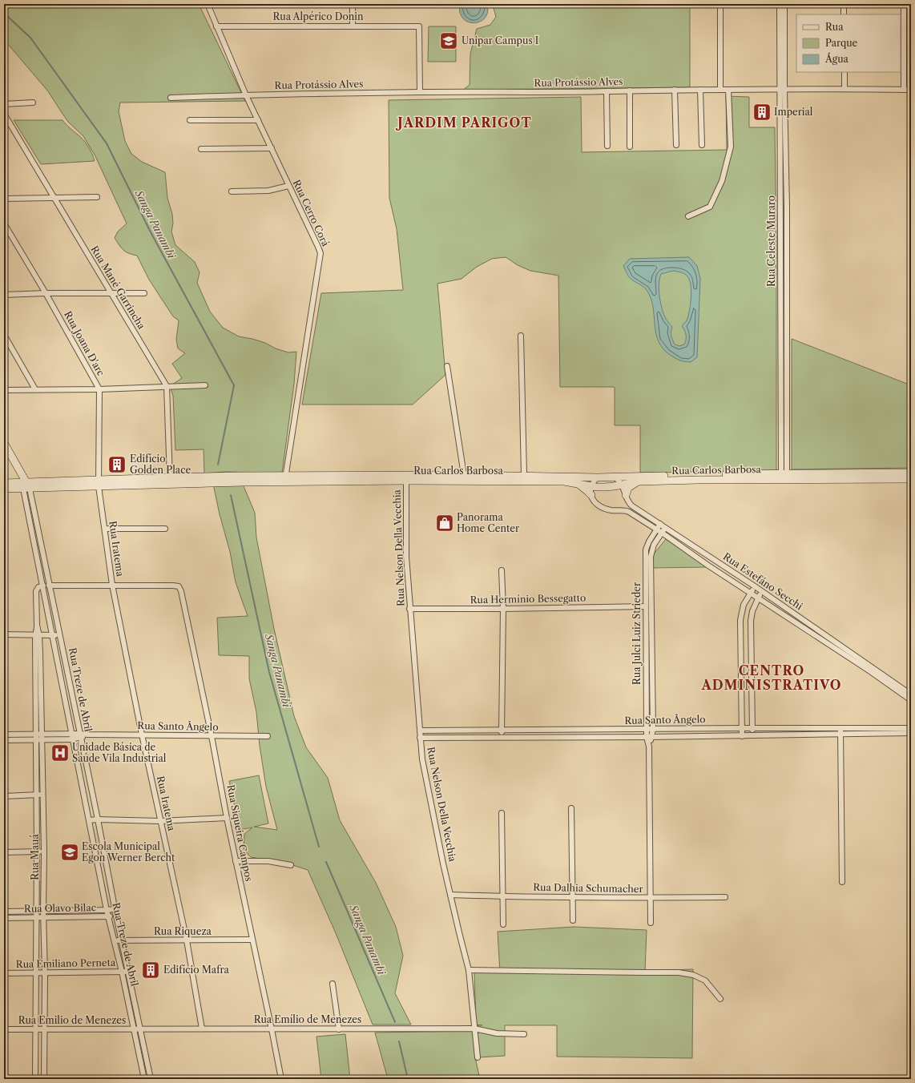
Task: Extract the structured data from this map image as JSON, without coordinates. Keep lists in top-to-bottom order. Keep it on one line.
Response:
{"streets":{"street":["Rua Alpérico Donin","Rua Protássio Alves","Rua Cerro Corá","Rua Celeste Muraro","Rua Mané Garrincha","Rua Joana D'arc","Rua Carlos Barbosa","Rua Nelson Della Vecchia","Rua Iratema","Rua Estefáno Secchi","Rua Hermínio Bessegatto","Rua Julci Luiz Strieder","Rua Treze de Abril","Rua Santo Ângelo","Rua Siqueira Campos","Rua Mauá","Rua Dalhia Schumacher","Rua Olavo Bilac","Rua Riqueza","Rua Emiliano Perneta","Rua Emílio de Menezes","Rua Emilio de Menezes"]},"crossings":[["Rua Alpérico Donin","Rua Protássio Alves"],["Rua Alpérico Donin","Rua Cerro Corá"],["Rua Protássio Alves","Rua Cerro Corá"],["Rua Protássio Alves","Rua Celeste Muraro"],["Rua Cerro Corá","Rua Carlos Barbosa"],["Rua Celeste Muraro","Rua Carlos Barbosa"],["Rua Mané Garrincha","Rua Carlos Barbosa"],["Rua Joana D'arc","Rua Carlos Barbosa"],["Rua Joana D'arc","Rua Iratema"],["Rua Carlos Barbosa","Rua Nelson Della Vecchia"],["Rua Carlos Barbosa","Rua Iratema"],["Rua Carlos Barbosa","Rua Estefáno Secchi"],["Rua Carlos Barbosa","Rua Treze de Abril"],["Rua Nelson Della Vecchia","Rua Hermínio Bessegatto"],["Rua Nelson Della Vecchia","Rua Santo Ângelo"],["Rua Nelson Della Vecchia","Rua Dalhia Schumacher"],["Rua Nelson Della Vecchia","Rua Emílio de Menezes"],["Rua Iratema","Rua Santo Ângelo"],["Rua Iratema","Rua Siqueira Campos"],["Rua Iratema","Rua Riqueza"],["Rua Iratema","Rua Emílio de Menezes"],["Rua Estefáno Secchi","Rua Julci Luiz Strieder"],["Rua Hermínio Bessegatto","Rua Julci Luiz Strieder"],["Rua Julci Luiz Strieder","Rua Santo Ângelo"],["Rua Julci Luiz Strieder","Rua Dalhia Schumacher"],["Rua Treze de Abril","Rua Santo Ângelo"],["Rua Treze de Abril","Rua Mauá"],["Rua Treze de Abril","Rua Olavo Bilac"],["Rua Treze de Abril","Rua Riqueza"],["Rua Treze de Abril","Rua Emiliano Perneta"],["Rua Treze de Abril","Rua Emílio de Menezes"],["Rua Treze de Abril","Rua Emilio de Menezes"],["Rua Santo Ângelo","Rua Siqueira Campos"],["Rua Santo Ângelo","Rua Mauá"],["Rua Siqueira Campos","Rua Riqueza"],["Rua Siqueira Campos","Rua Emílio de Menezes"],["Rua Mauá","Rua Olavo Bilac"],["Rua Mauá","Rua Emiliano Perneta"],["Rua Mauá","Rua Emilio de Menezes"],["Rua Emílio de Menezes","Rua Emilio de Menezes"]],"districts":["JARDIM PARIGOT","CENTRO ADMINISTRATIVO"],"water":["Sanga Panambi"],"places":{"school or university":["Unipar Campus I","Escola Municipal Egon Werner Bercht"],"building":["Imperial","Edifício Golden Place","Edifício Mafra"],"shop":["Panorama Home Center"],"hospital":["Unidade Básica de Saúde Vila Industrial"]},"legend":["Rua","Parque","Água"]}
